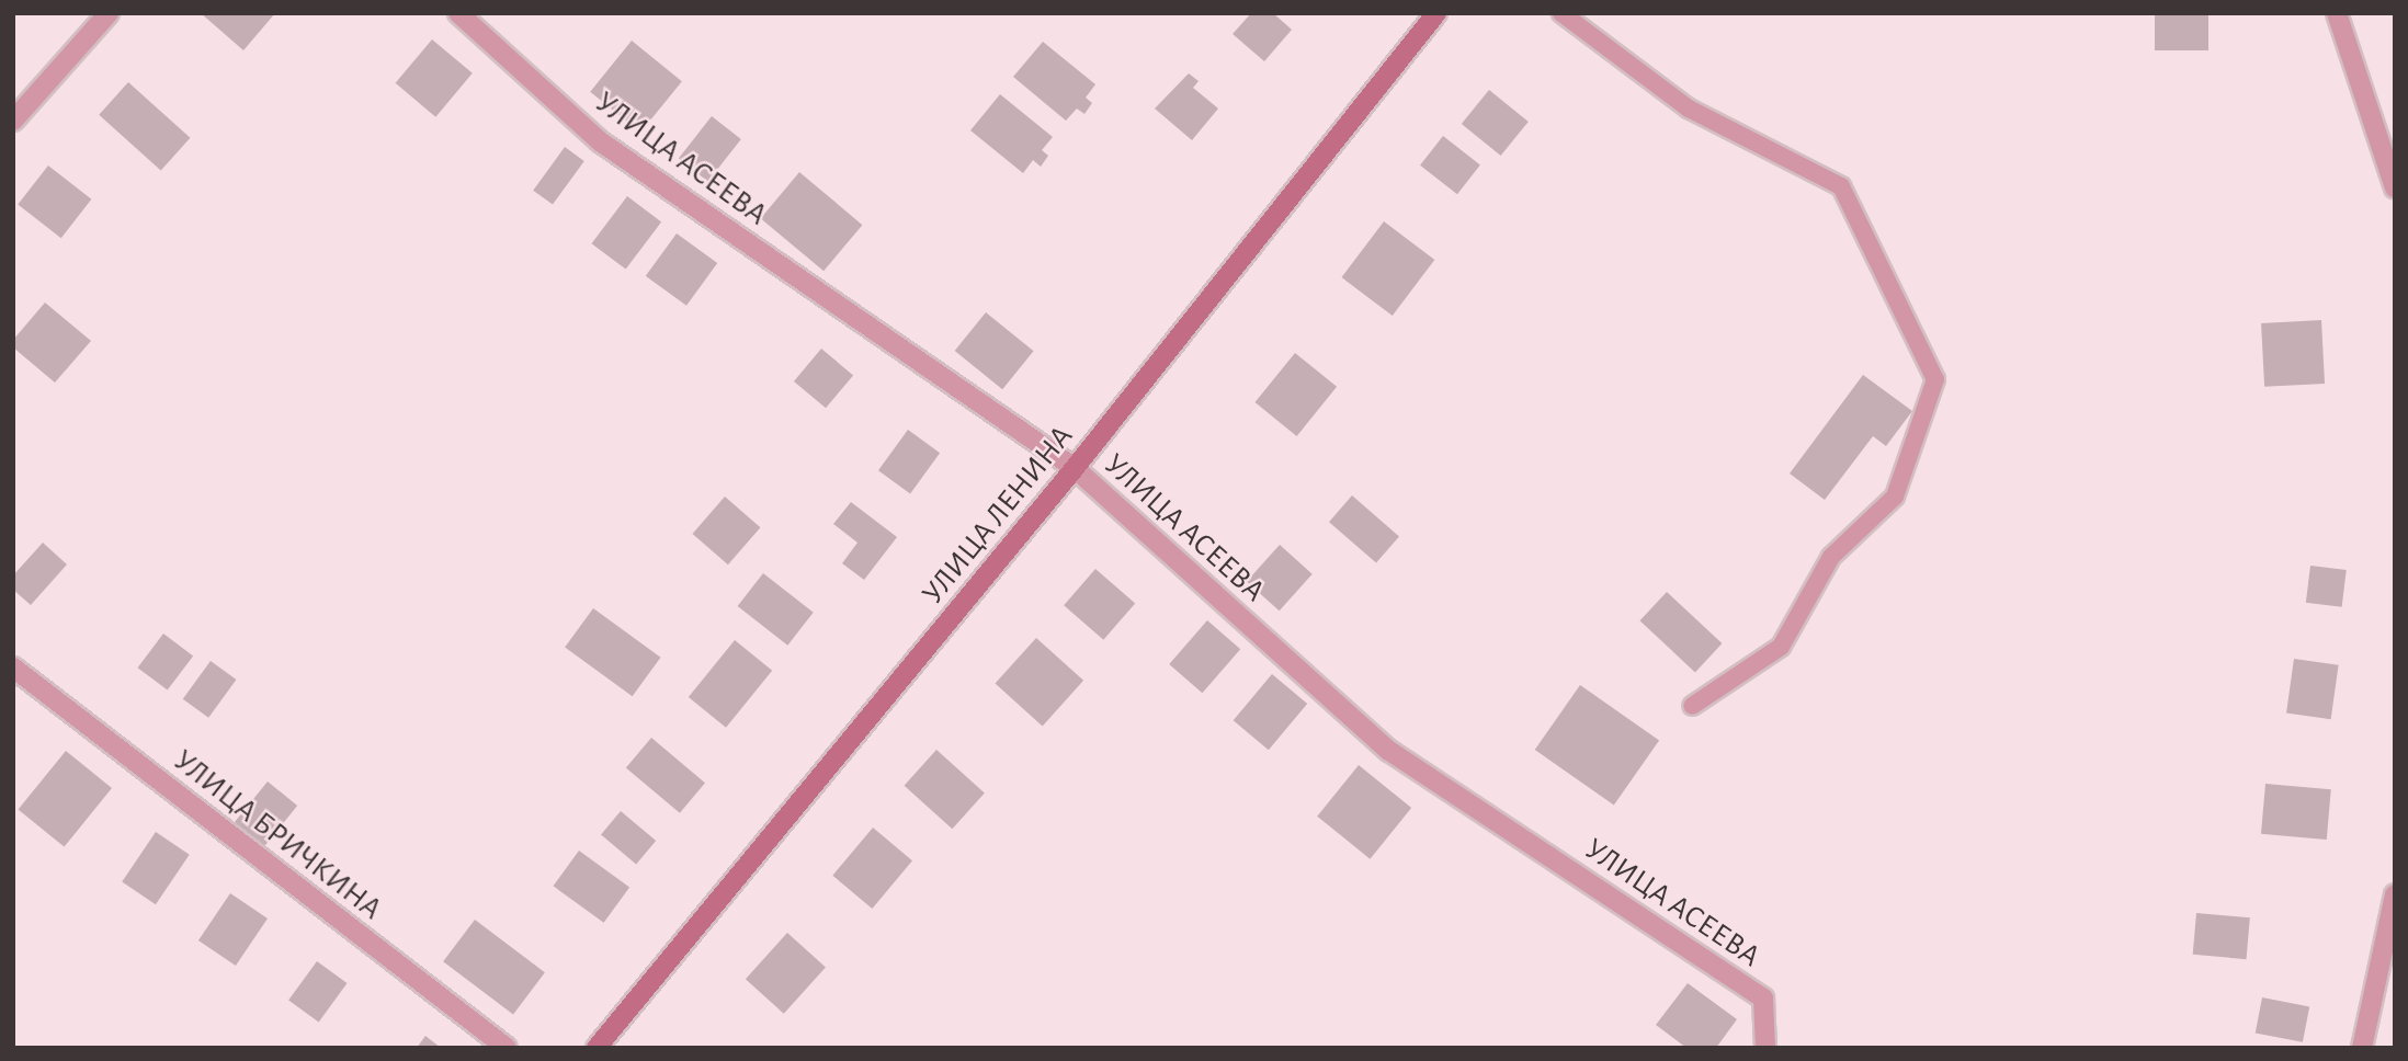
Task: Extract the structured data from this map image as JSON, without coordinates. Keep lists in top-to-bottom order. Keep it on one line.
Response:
{"streets":{"street":["УЛИЦА АСЕЕВА","УЛИЦА ЛЕНИНА","УЛИЦА БРИЧКИНА"]},"crossings":[["УЛИЦА АСЕЕВА","УЛИЦА ЛЕНИНА"]]}
